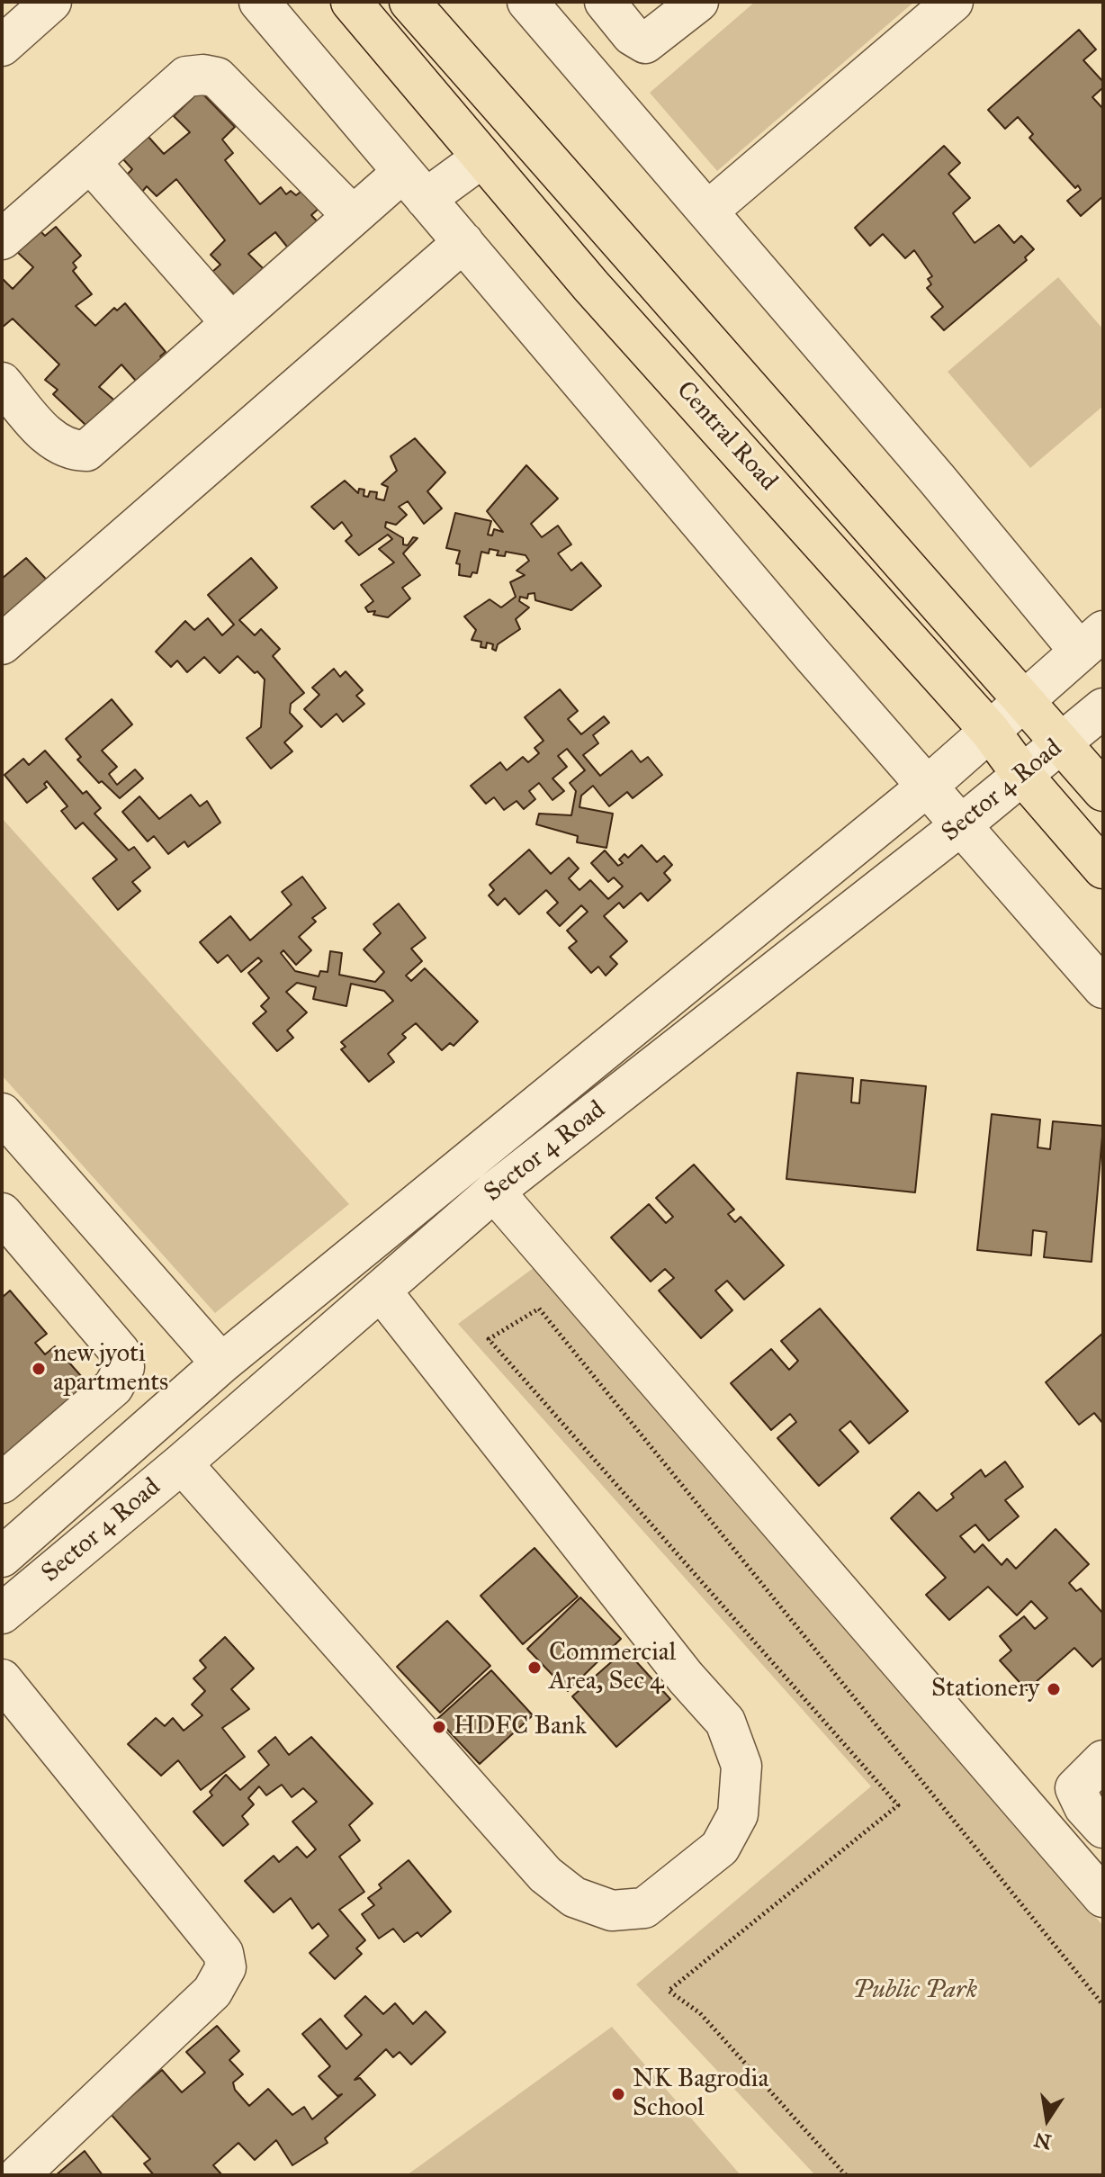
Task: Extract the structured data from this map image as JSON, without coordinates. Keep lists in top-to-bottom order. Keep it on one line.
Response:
{"streets":{"main road":["Central Road"],"street":["Sector 4 Road"]},"crossings":[["Central Road","Sector 4 Road"]],"parks":["Public Park"],"places":["new jyoti apartments","Commercial Area, Sec 4","Stationery","HDFC Bank","NK Bagrodia School"],"north":"bottom"}
